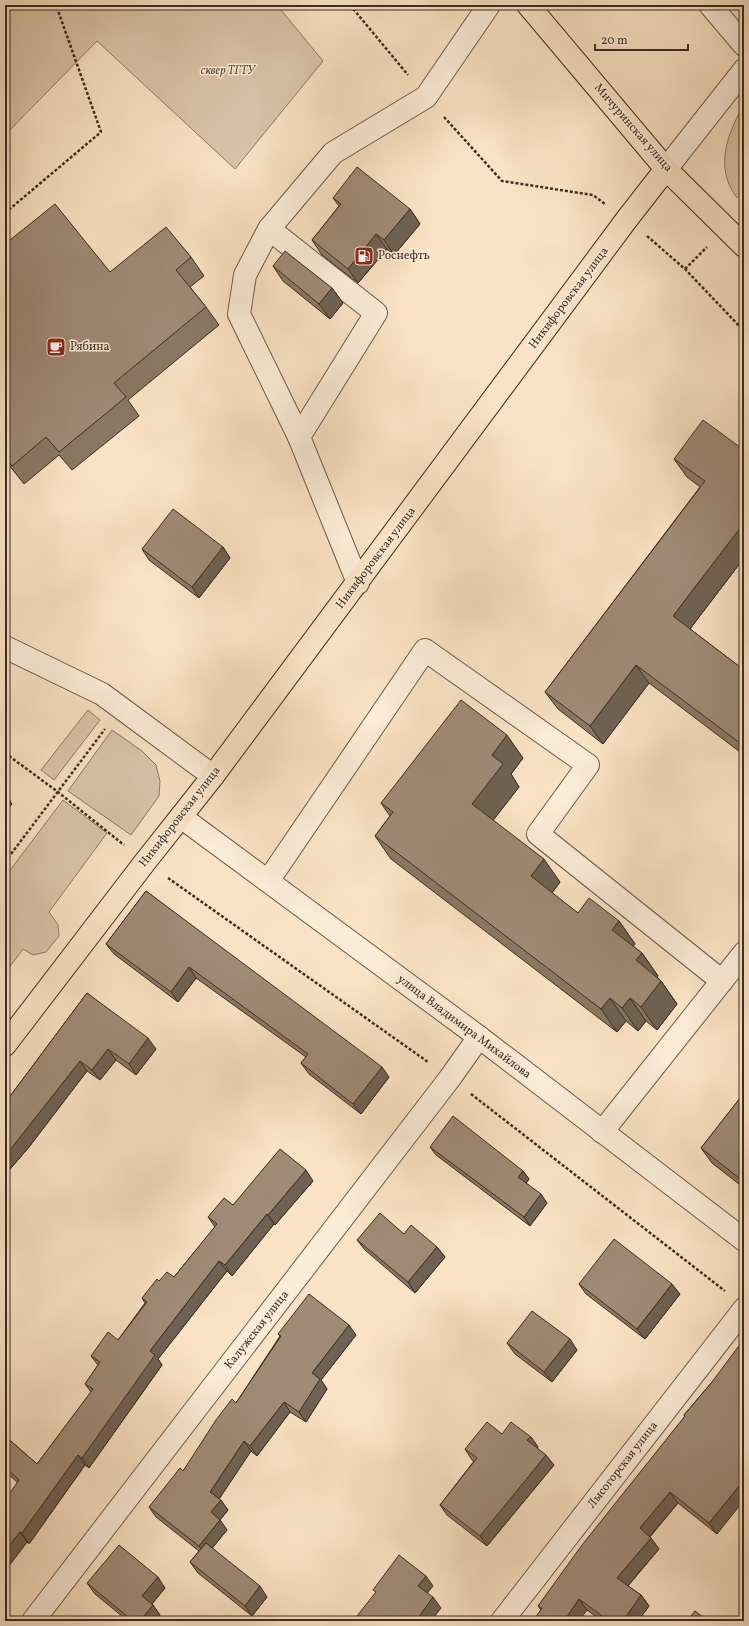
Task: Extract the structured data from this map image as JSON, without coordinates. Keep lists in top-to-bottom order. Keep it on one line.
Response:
{"streets":{"main road":["Мичуринская улица","Никифоровская улица"],"street":["улица Владимира Михайлова","Калужская улица","Лысогорская улица"]},"crossings":[["Мичуринская улица","Никифоровская улица"],["Никифоровская улица","улица Владимира Михайлова"],["улица Владимира Михайлова","Калужская улица"]],"parks":["сквер ТГТУ"],"places":{"fuel station":["Роснефть"],"cafe":["Рябина"]},"scale_bar":"20 m"}
